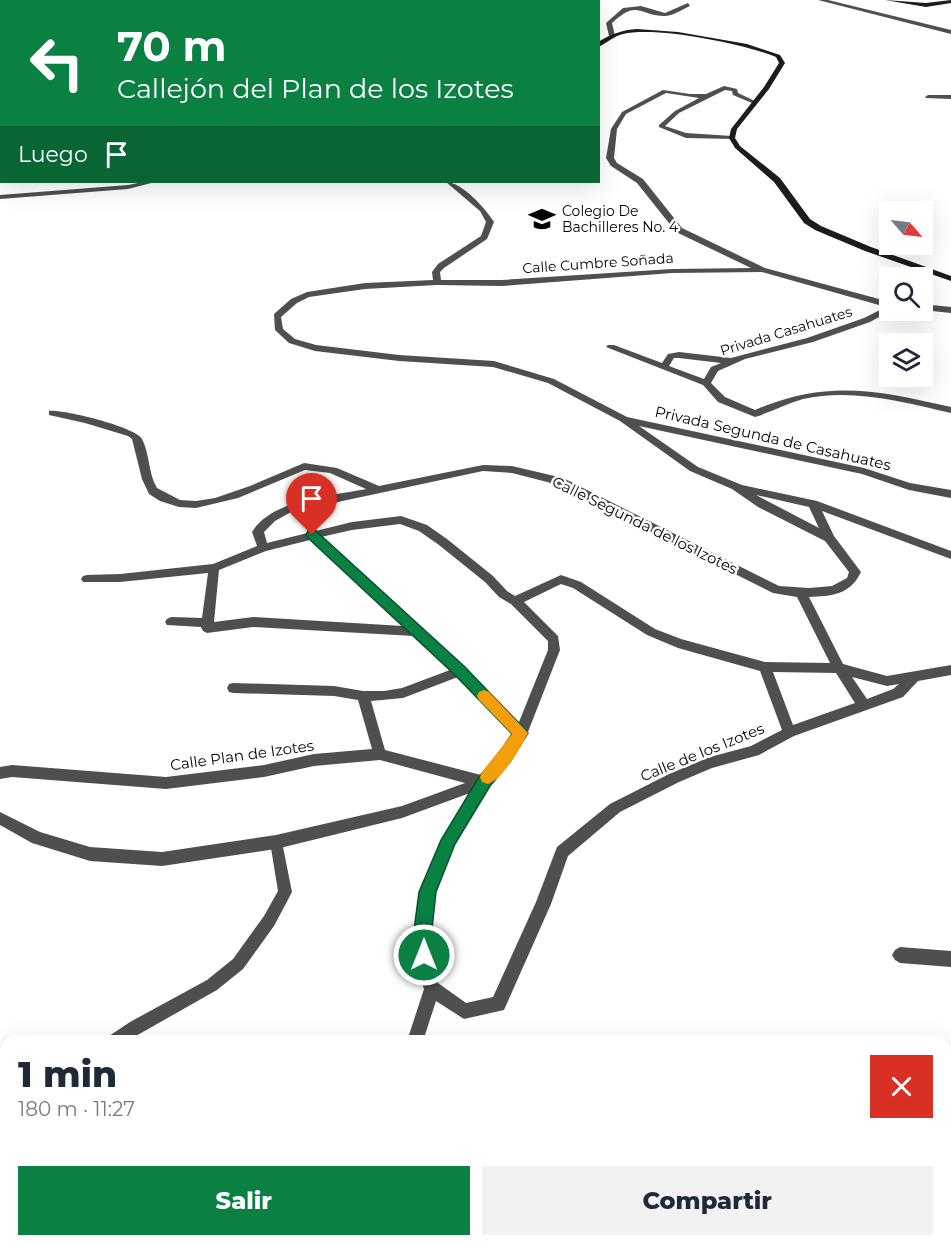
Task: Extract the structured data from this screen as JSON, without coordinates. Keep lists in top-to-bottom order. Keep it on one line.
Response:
{"streets":{"street":["Calle Cumbre Soñada","Privada Casahuates","Privada Segunda de Casahuates","Calle Segunda de los Izotes","Calle de los Izotes","Calle Plan de Izotes"]},"crossings":[["Calle Cumbre Soñada","Calle Segunda de los Izotes"],["Privada Segunda de Casahuates","Calle Segunda de los Izotes"]],"places":{"school or university":["Colegio De Bachilleres No. 4"]},"north":"bottom right","page":{"turn":["70 m","Callejón del Plan de los Izotes"],"then":"Luego","heading":["1 min","180 m · 11:27"],"buttons":["Salir","Compartir"]}}
